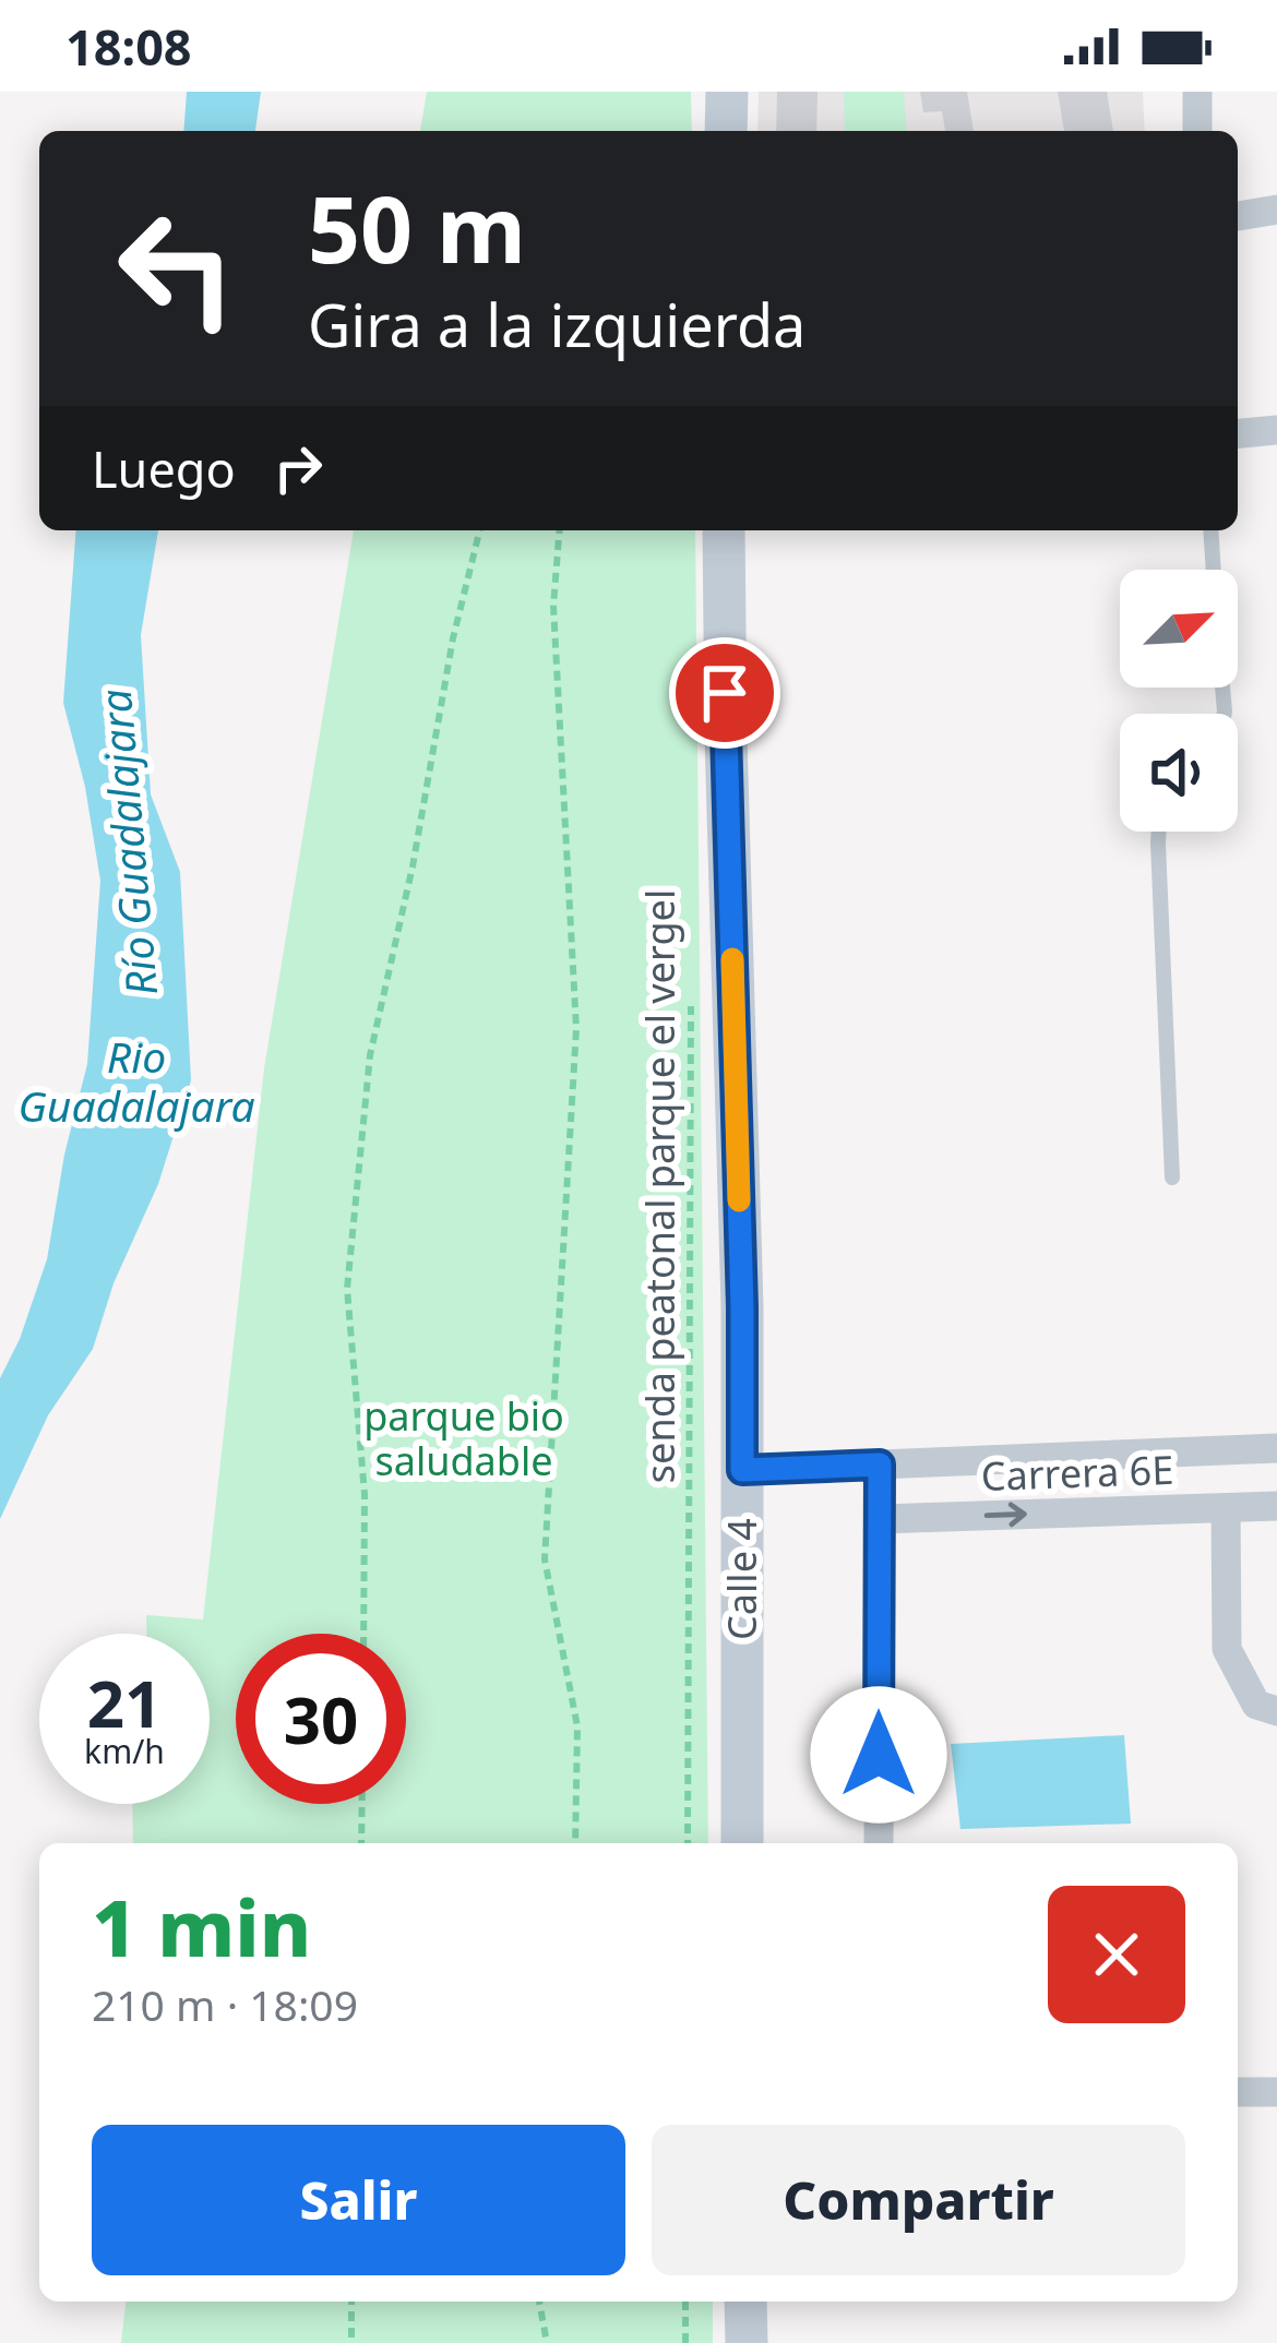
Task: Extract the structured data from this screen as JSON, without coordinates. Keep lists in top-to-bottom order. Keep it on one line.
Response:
{"streets":{"street":["Carrera 6E","Calle 4"],"path":["senda peatonal parque el vergel"]},"crossings":[["Carrera 6E","Calle 4"]],"water":["Río Guadalajara","Rio Guadalajara"],"parks":["parque bio saludable"],"north":"top right","page":{"status":"18:08","turn":["50 m","Gira a la izquierda"],"then":"Luego","speed":"21 km/h","limit":"30","heading":["1 min","210 m · 18:09"],"buttons":["Salir","Compartir"]}}
